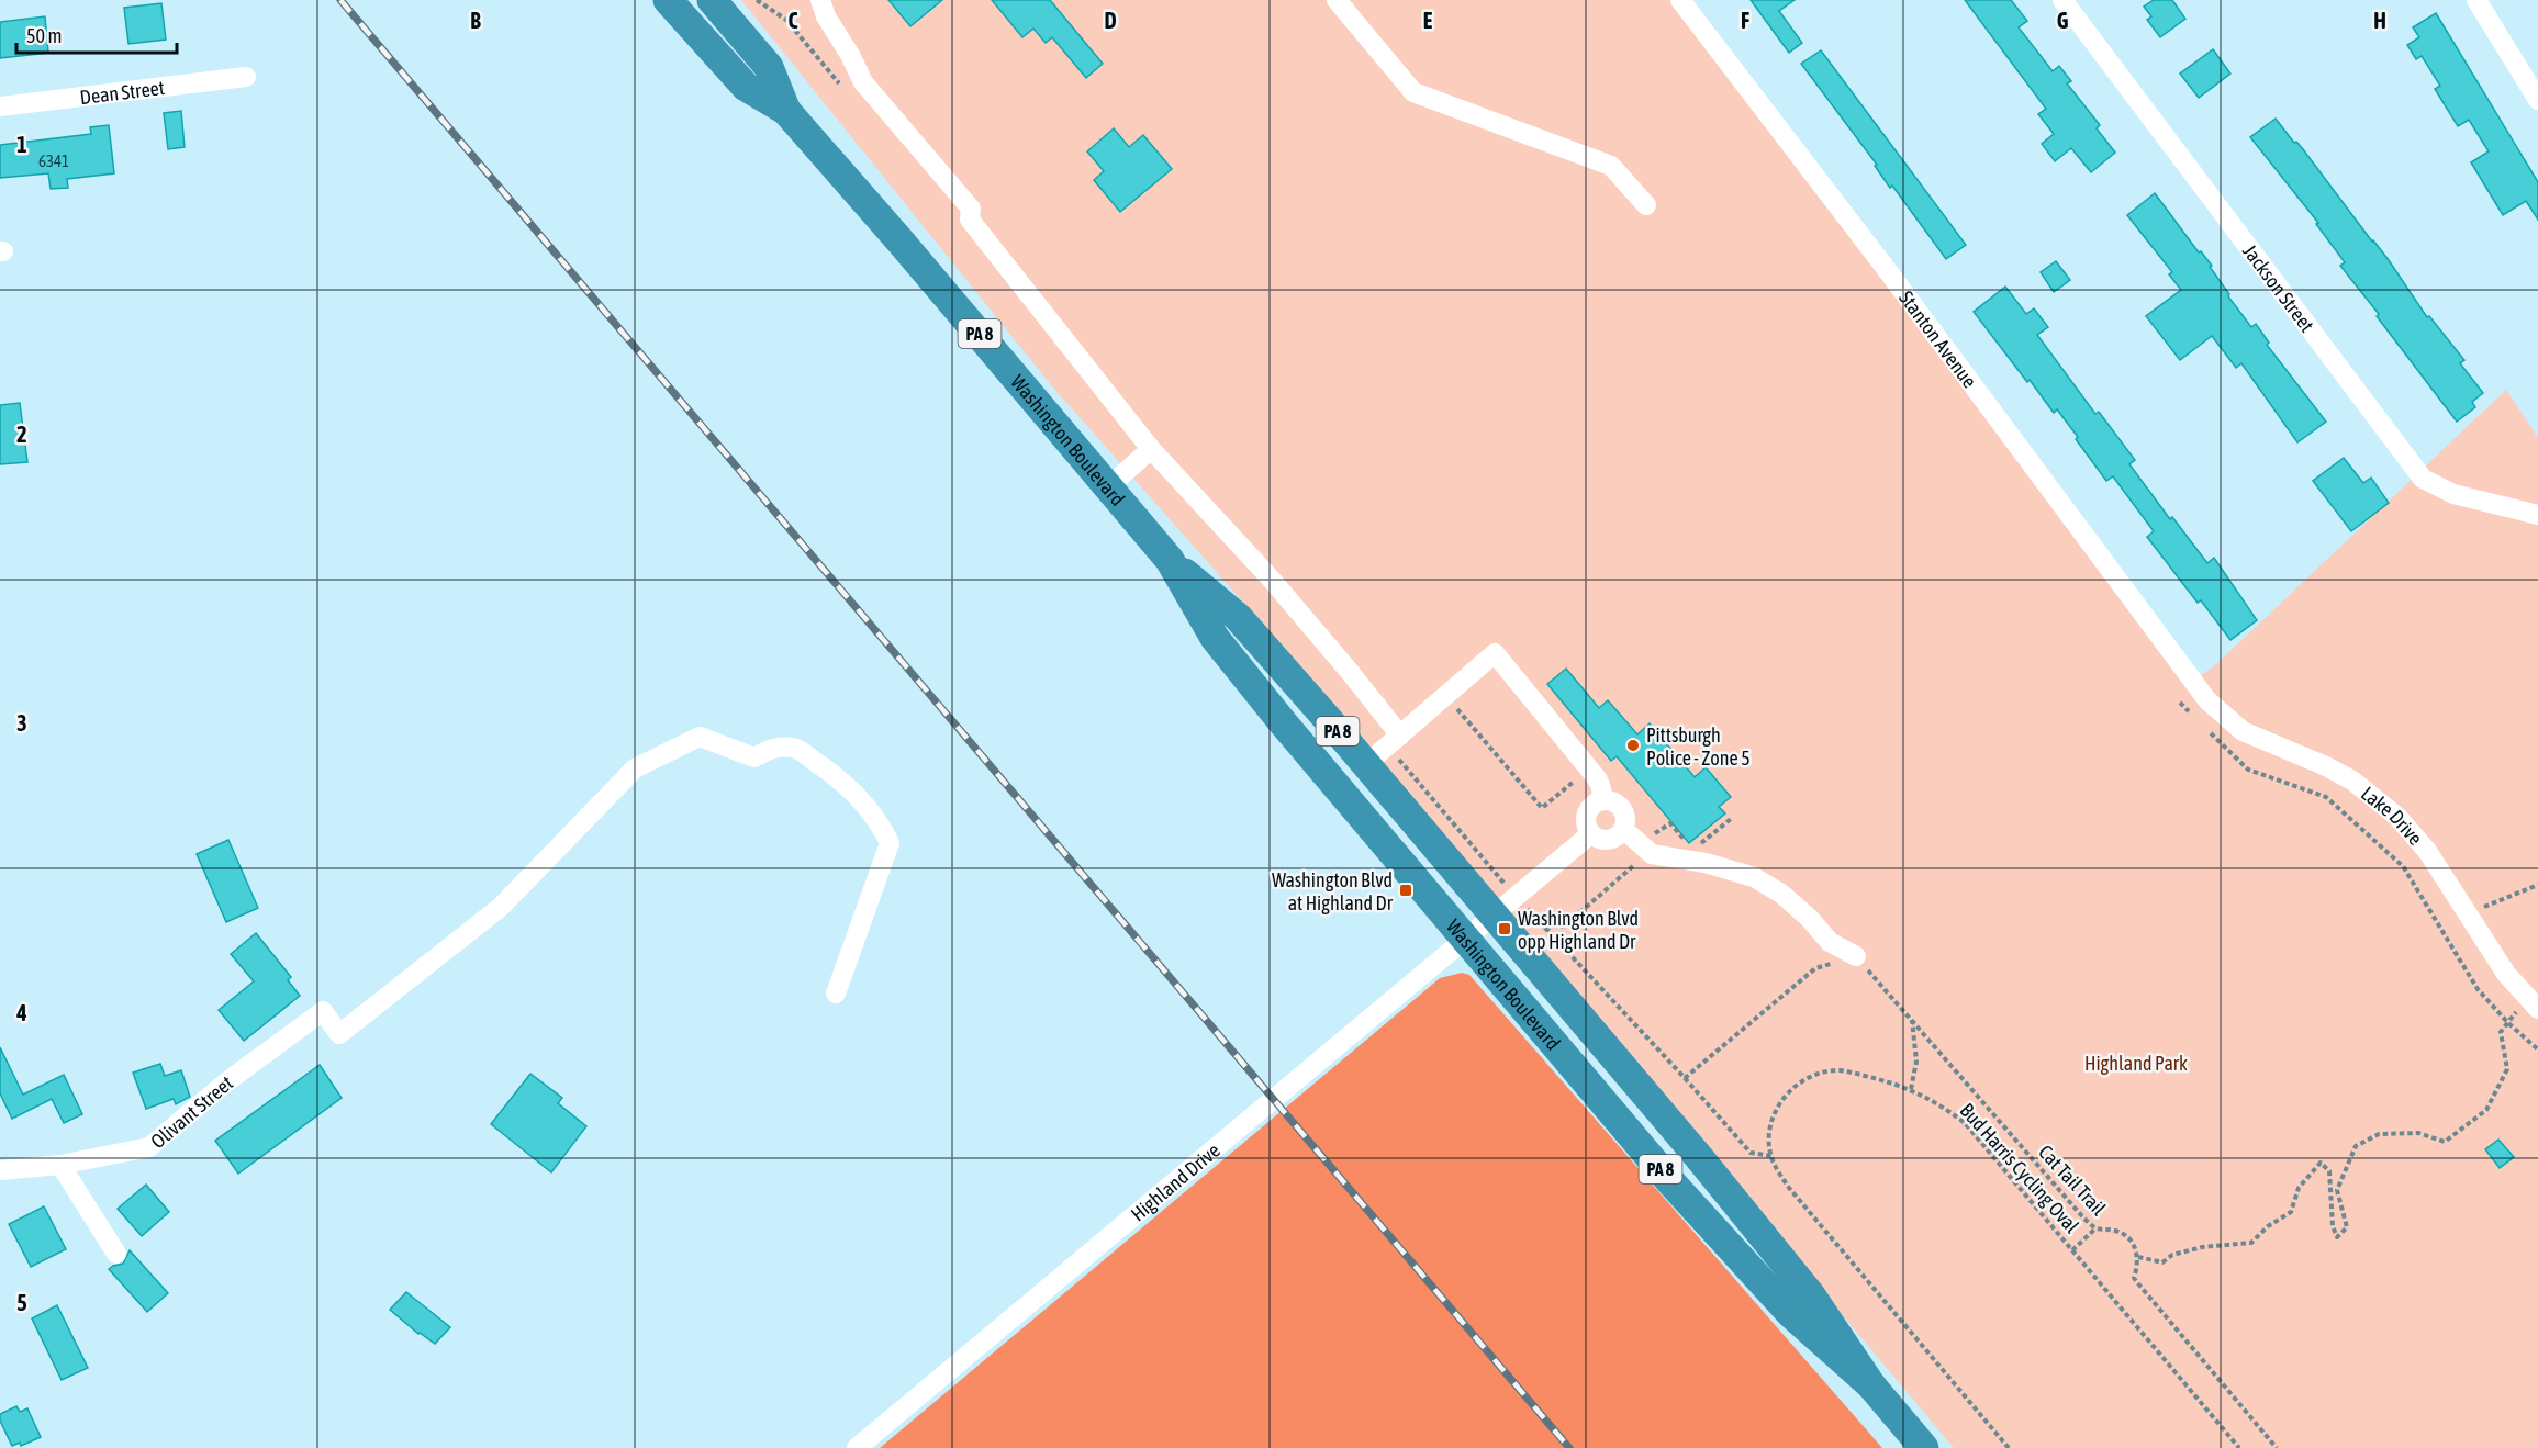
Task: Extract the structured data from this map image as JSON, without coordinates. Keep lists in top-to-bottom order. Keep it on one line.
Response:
{"streets":{"highway":["PA 8","Washington Boulevard"],"street":["Dean Street","Jackson Street","Stanton Avenue","Lake Drive","Olivant Street","Highland Drive"],"path":["Bud Harris Cycling Oval","Cat Tail Trail"]},"crossings":[["Stanton Avenue","Lake Drive"],["Washington Boulevard","Highland Drive"]],"parks":["Highland Park"],"places":{"other":["Pittsburgh Police - Zone 5"],"transit":["Washington Blvd at Highland Dr","Washington Blvd opp Highland Dr"]},"house_numbers":["6341"],"scale_bar":"50 m","grid":{"columns":["B","C","D","E","F","G","H"],"rows":["1","2","3","4","5"]}}
